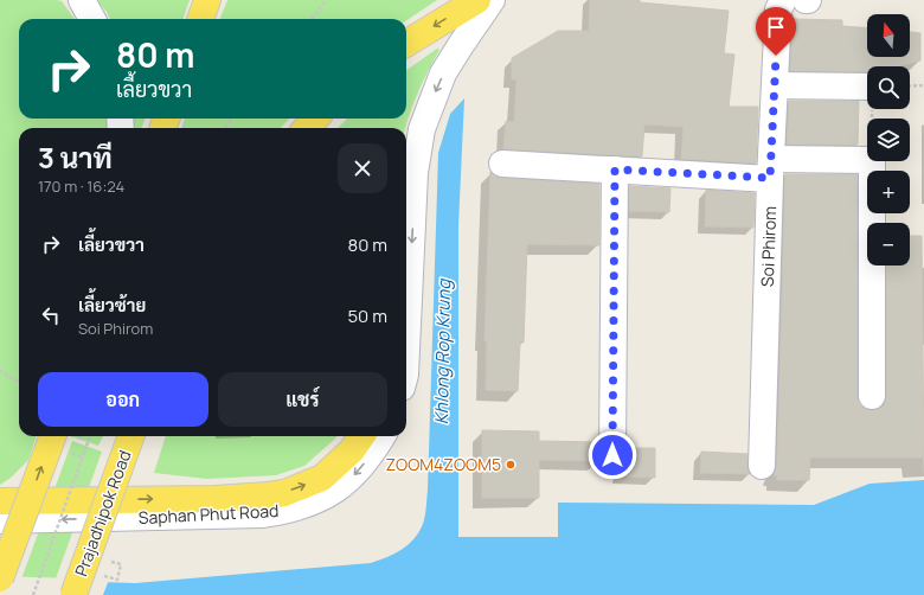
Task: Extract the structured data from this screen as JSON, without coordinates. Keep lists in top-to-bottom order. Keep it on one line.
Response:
{"streets":{"main road":["Prajadhipok Road"],"street":["Soi Phirom","Saphan Phut Road"]},"one_way":["Saphan Phut Road"],"water":["Khlong Rop Krung"],"places":["ZOOM4ZOOM5"],"north":"top","page":{"map_buttons":["+","−"],"turn":["80 m","เลี้ยวขวา"],"heading":["3 นาที","170 m · 16:24"],"list":[{"name":"เลี้ยวขวา","value":"80 m"},{"name":"เลี้ยวซ้าย","note":"Soi Phirom","value":"50 m"}],"buttons":["ออก","แชร์"]}}
